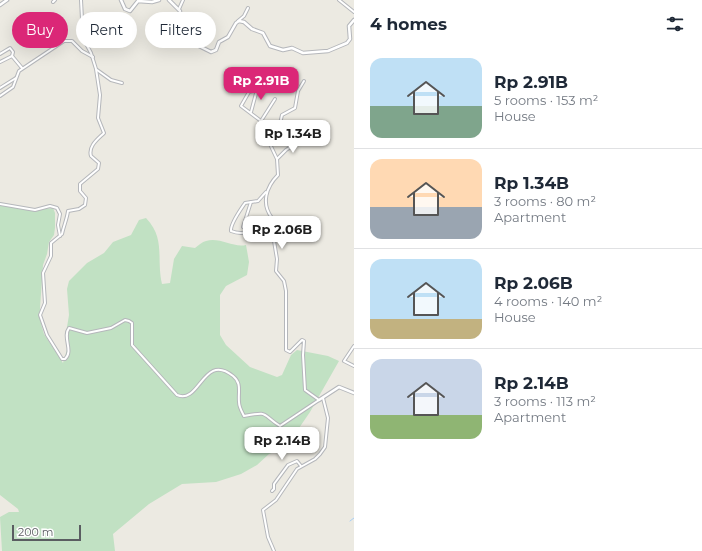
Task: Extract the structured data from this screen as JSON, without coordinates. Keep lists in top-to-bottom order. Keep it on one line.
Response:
{"scale_bar":"200 m","page":{"heading":"4 homes","chip":["Buy","Rent","Filters"],"list":[{"name":"Rp 2.91B","note":"5 rooms · 153 m² · House"},{"name":"Rp 1.34B","note":"3 rooms · 80 m² · Apartment"},{"name":"Rp 2.06B","note":"4 rooms · 140 m² · House"},{"name":"Rp 2.14B","note":"3 rooms · 113 m² · Apartment"}],"price":["Rp 2.91B","Rp 1.34B","Rp 2.06B","Rp 2.14B"],"scale":"200 m"}}
